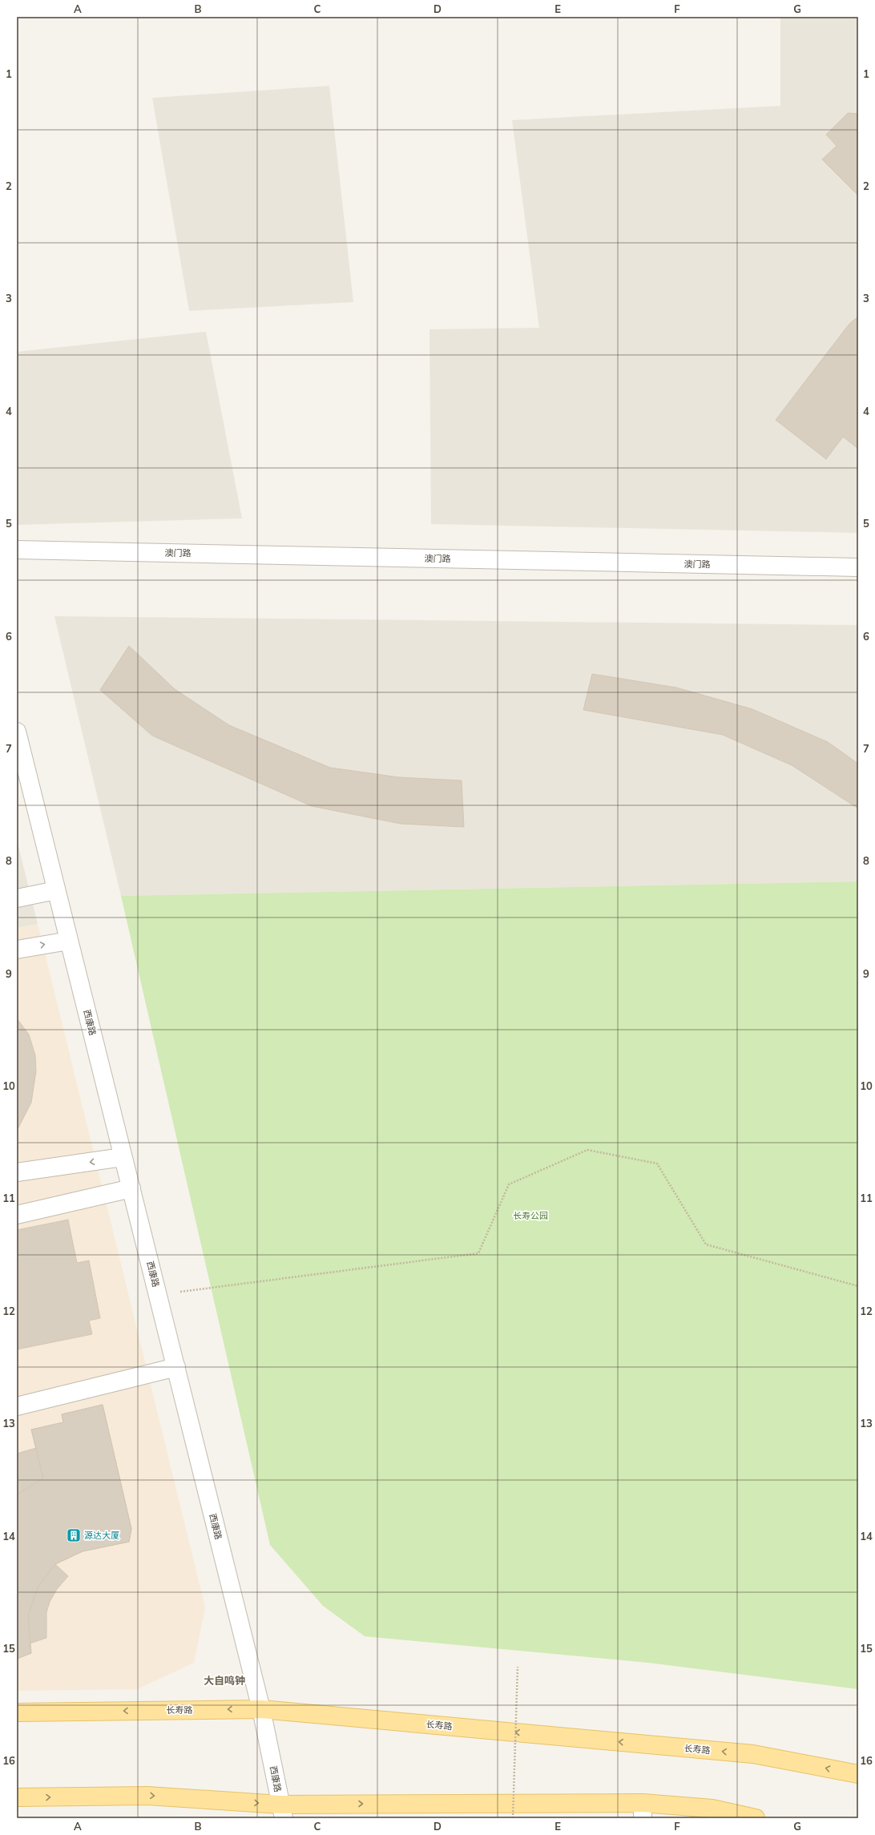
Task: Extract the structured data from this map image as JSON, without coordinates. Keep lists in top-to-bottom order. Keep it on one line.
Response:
{"streets":{"main road":["长寿路"],"street":["澳门路","西康路"]},"crossings":[["西康路","长寿路"]],"districts":["大自鸣钟"],"parks":["长寿公园"],"places":{"building":["源达大厦"]},"grid":{"columns":["A","B","C","D","E","F","G"],"rows":["1","2","3","4","5","6","7","8","9","10","11","12","13","14","15","16"]}}
